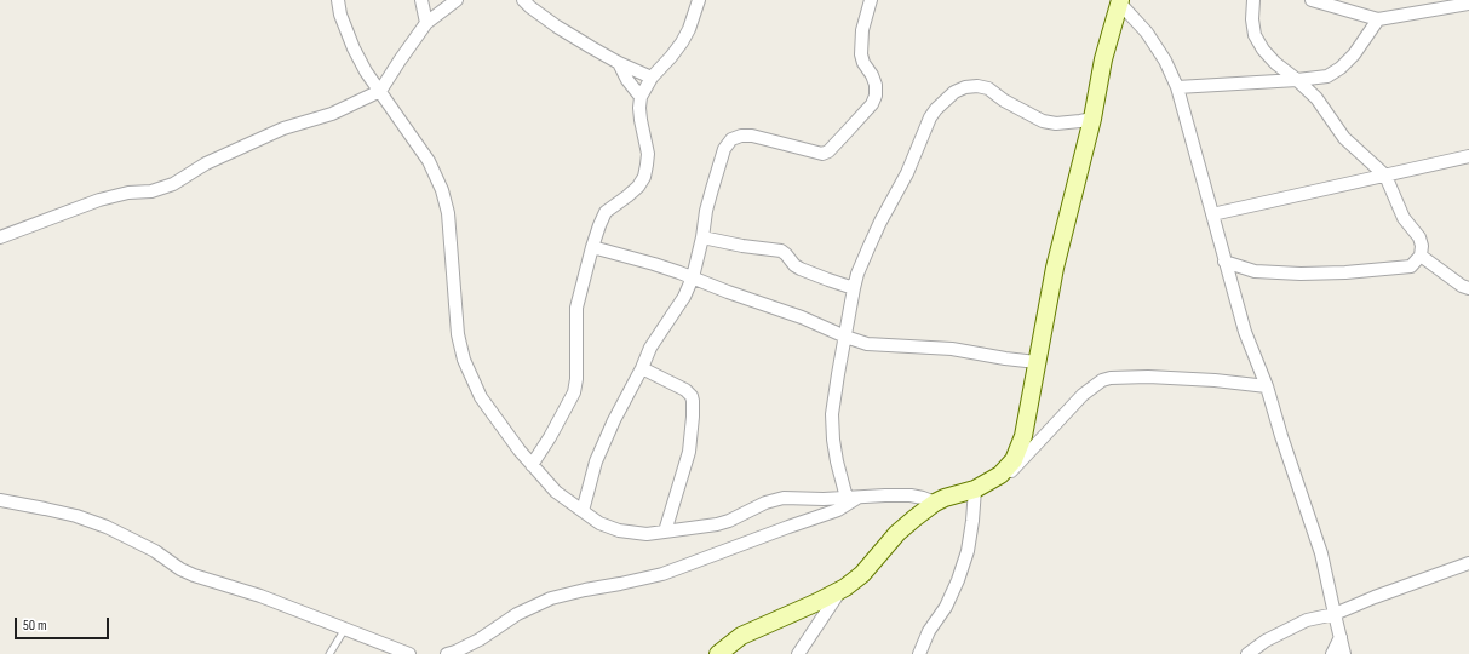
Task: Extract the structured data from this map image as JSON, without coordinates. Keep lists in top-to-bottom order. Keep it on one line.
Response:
{"scale_bar":"50 m"}
